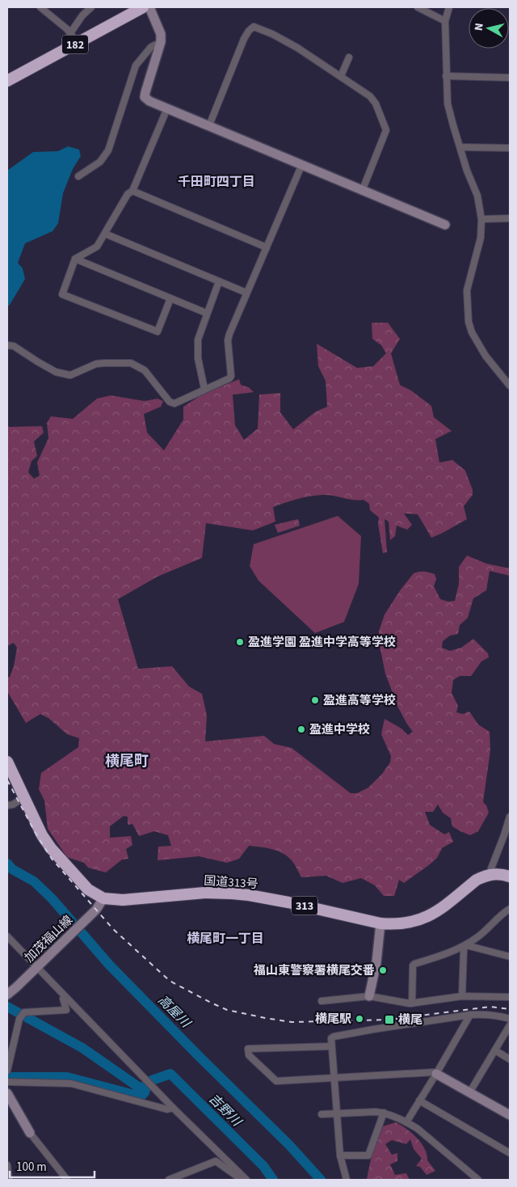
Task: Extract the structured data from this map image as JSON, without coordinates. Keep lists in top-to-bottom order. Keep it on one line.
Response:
{"streets":{"highway":["182","国道313号","313"],"street":["加茂福山線"]},"crossings":[["国道313号","加茂福山線"]],"districts":["千田町四丁目","横尾町","横尾町一丁目"],"water":["高屋川","吉野川"],"places":{"other":["盈進学園 盈進中学高等学校","盈進高等学校","盈進中学校","福山東警察署横尾交番","横尾駅"],"transit":["横尾"]},"scale_bar":"100 m","north":"left"}
